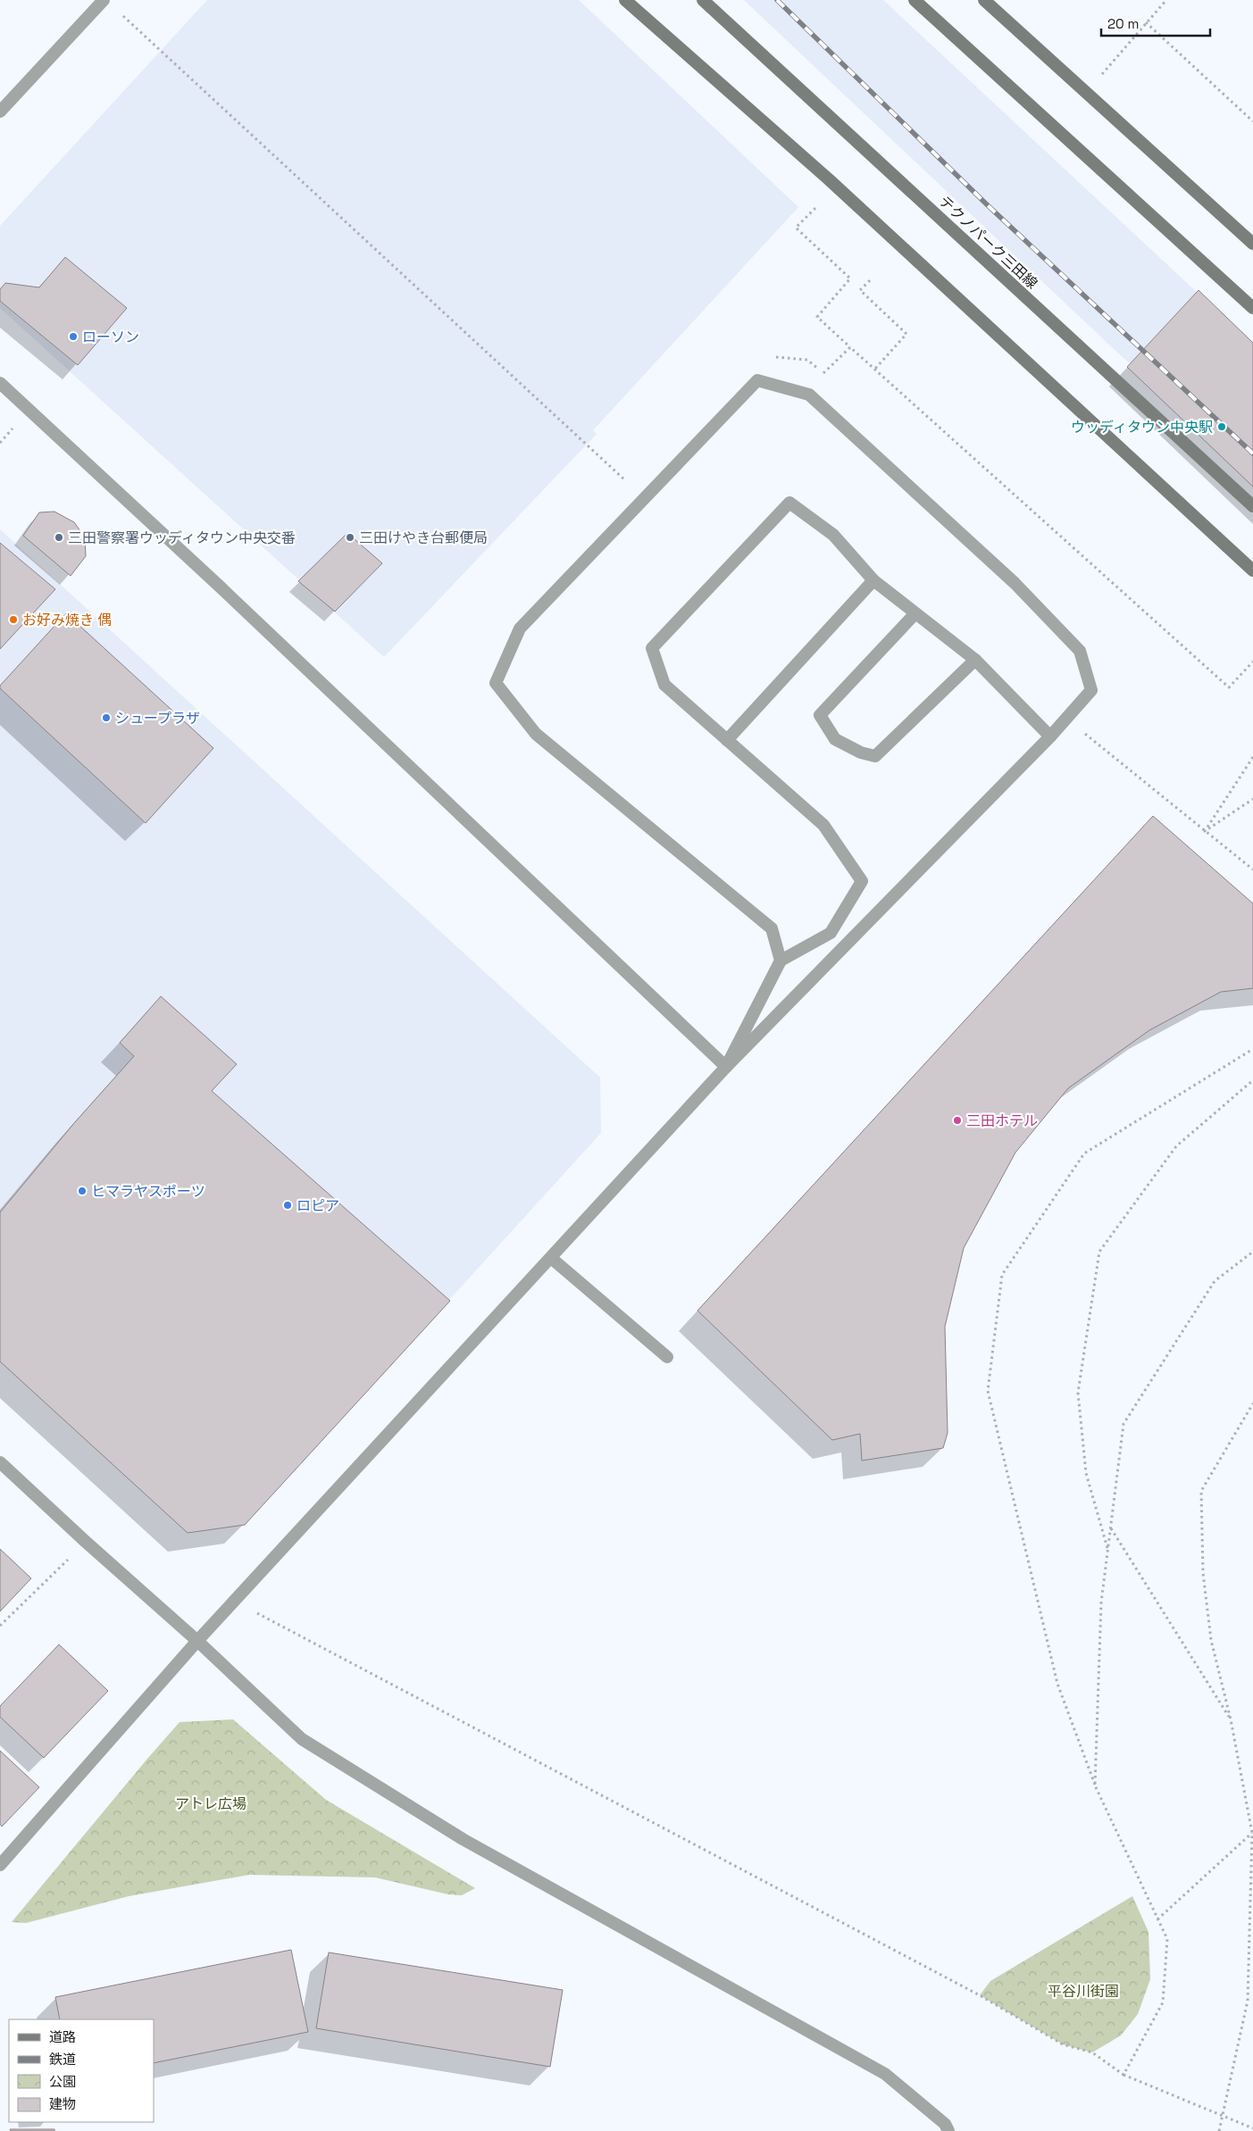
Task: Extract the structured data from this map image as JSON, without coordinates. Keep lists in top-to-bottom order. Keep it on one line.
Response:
{"streets":{"main road":["テクノパーク三田線"]},"parks":["アトレ広場","平谷川街園"],"places":["ローソン","ウッディタウン中央駅","三田警察署ウッディタウン中央交番","三田けやき台郵便局","お好み焼き 偶","シュープラザ","三田ホテル","ヒマラヤスポーツ","ロピア"],"legend":["道路","鉄道","公園","建物"],"scale_bar":"20 m"}
